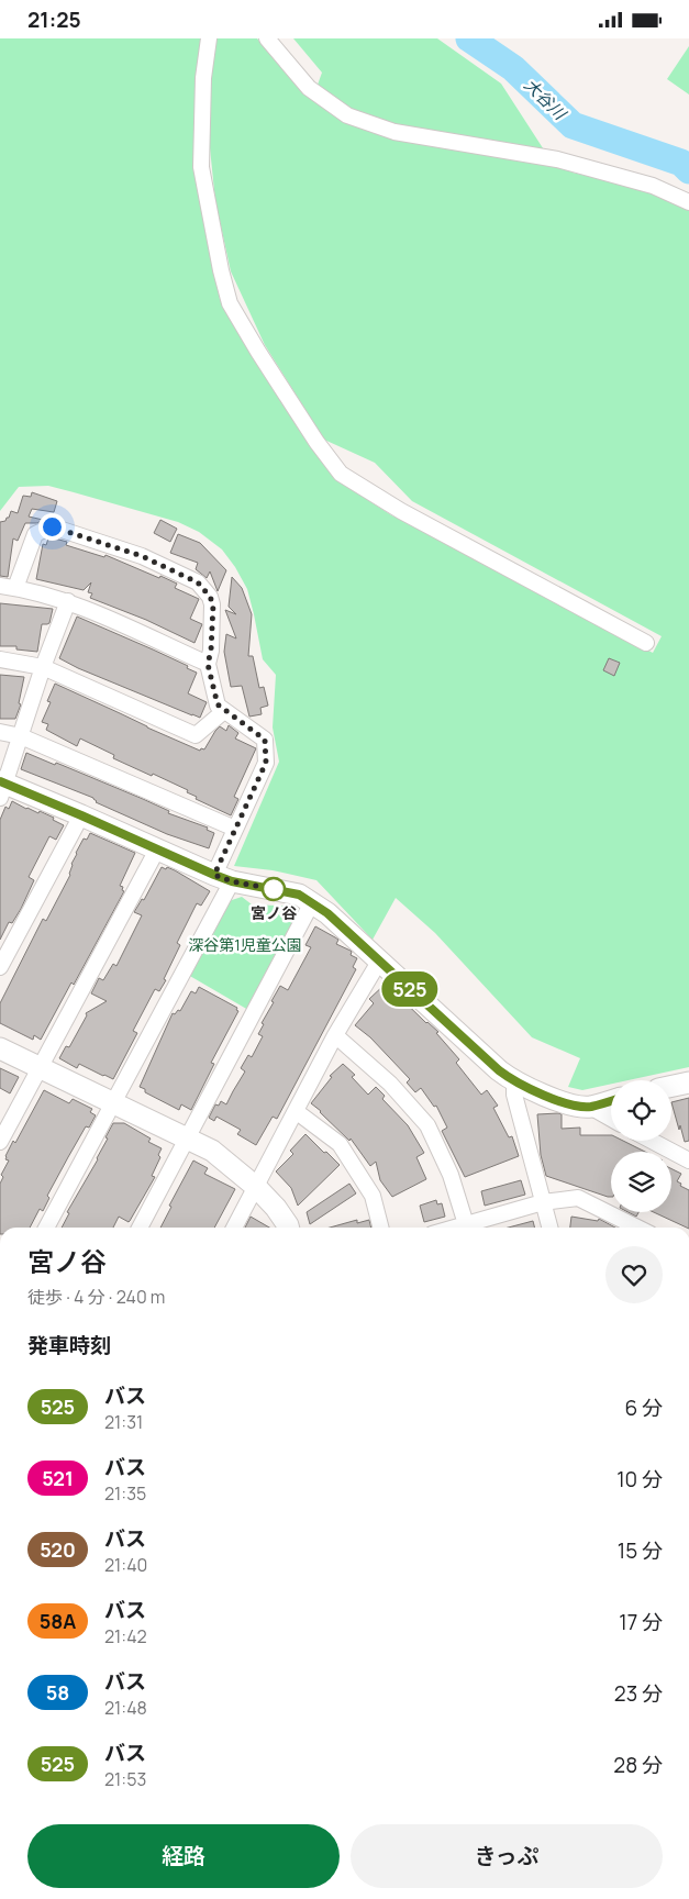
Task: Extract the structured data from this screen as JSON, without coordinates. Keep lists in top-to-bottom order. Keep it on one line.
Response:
{"water":["大谷川"],"parks":["深谷第1児童公園"],"places":["宮ノ谷"],"lines":["bus line 525"],"page":{"status":"21:25","on_map":"525","heading":[["宮ノ谷","徒歩 · 4 分 · 240 m"],"発車時刻"],"list":[{"mark":"525","name":"バス","note":"21:31","value":"6 分"},{"mark":"521","name":"バス","note":"21:35","value":"10 分"},{"mark":"520","name":"バス","note":"21:40","value":"15 分"},{"mark":"58A","name":"バス","note":"21:42","value":"17 分"},{"mark":"58","name":"バス","note":"21:48","value":"23 分"},{"mark":"525","name":"バス","note":"21:53","value":"28 分"}],"buttons":["経路","きっぷ"]}}
